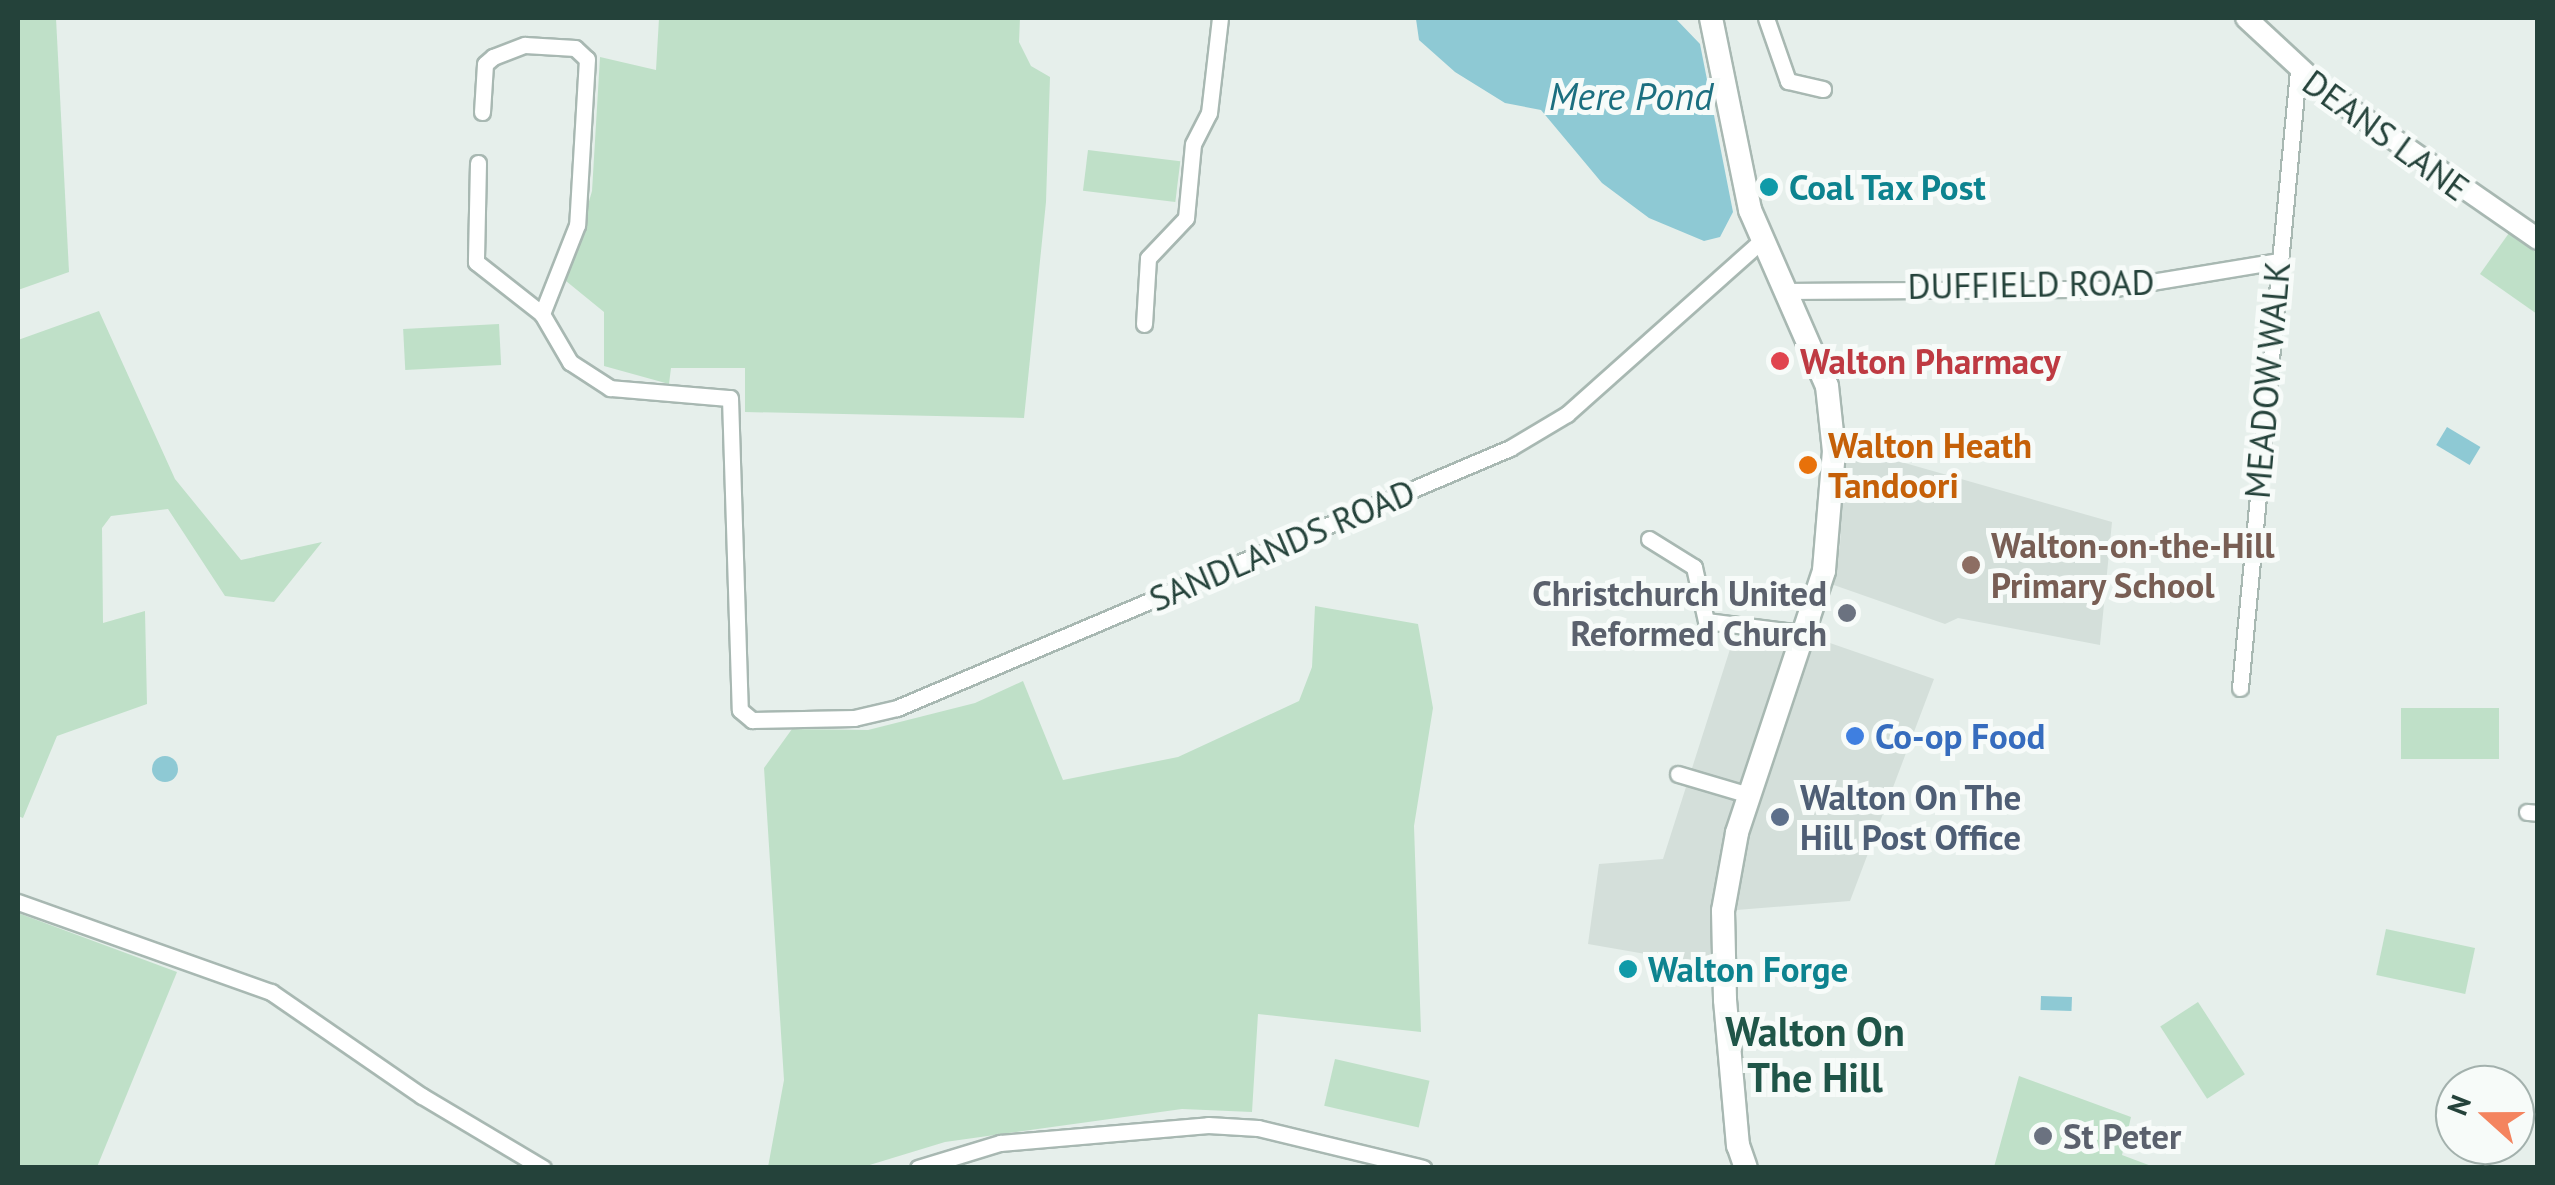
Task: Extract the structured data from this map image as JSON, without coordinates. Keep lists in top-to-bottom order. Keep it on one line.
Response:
{"streets":{"street":["DEANS LANE","DUFFIELD ROAD","MEADOW WALK","SANDLANDS ROAD"]},"crossings":[["DEANS LANE","MEADOW WALK"],["DUFFIELD ROAD","MEADOW WALK"]],"districts":["Walton On The Hill"],"water":["Mere Pond"],"places":["Coal Tax Post","Walton Pharmacy","Walton Heath Tandoori","Walton-on-the-Hill Primary School","Christchurch United Reformed Church","Co-op Food","Walton On The Hill Post Office","Walton Forge","St Peter"],"north":"left"}
